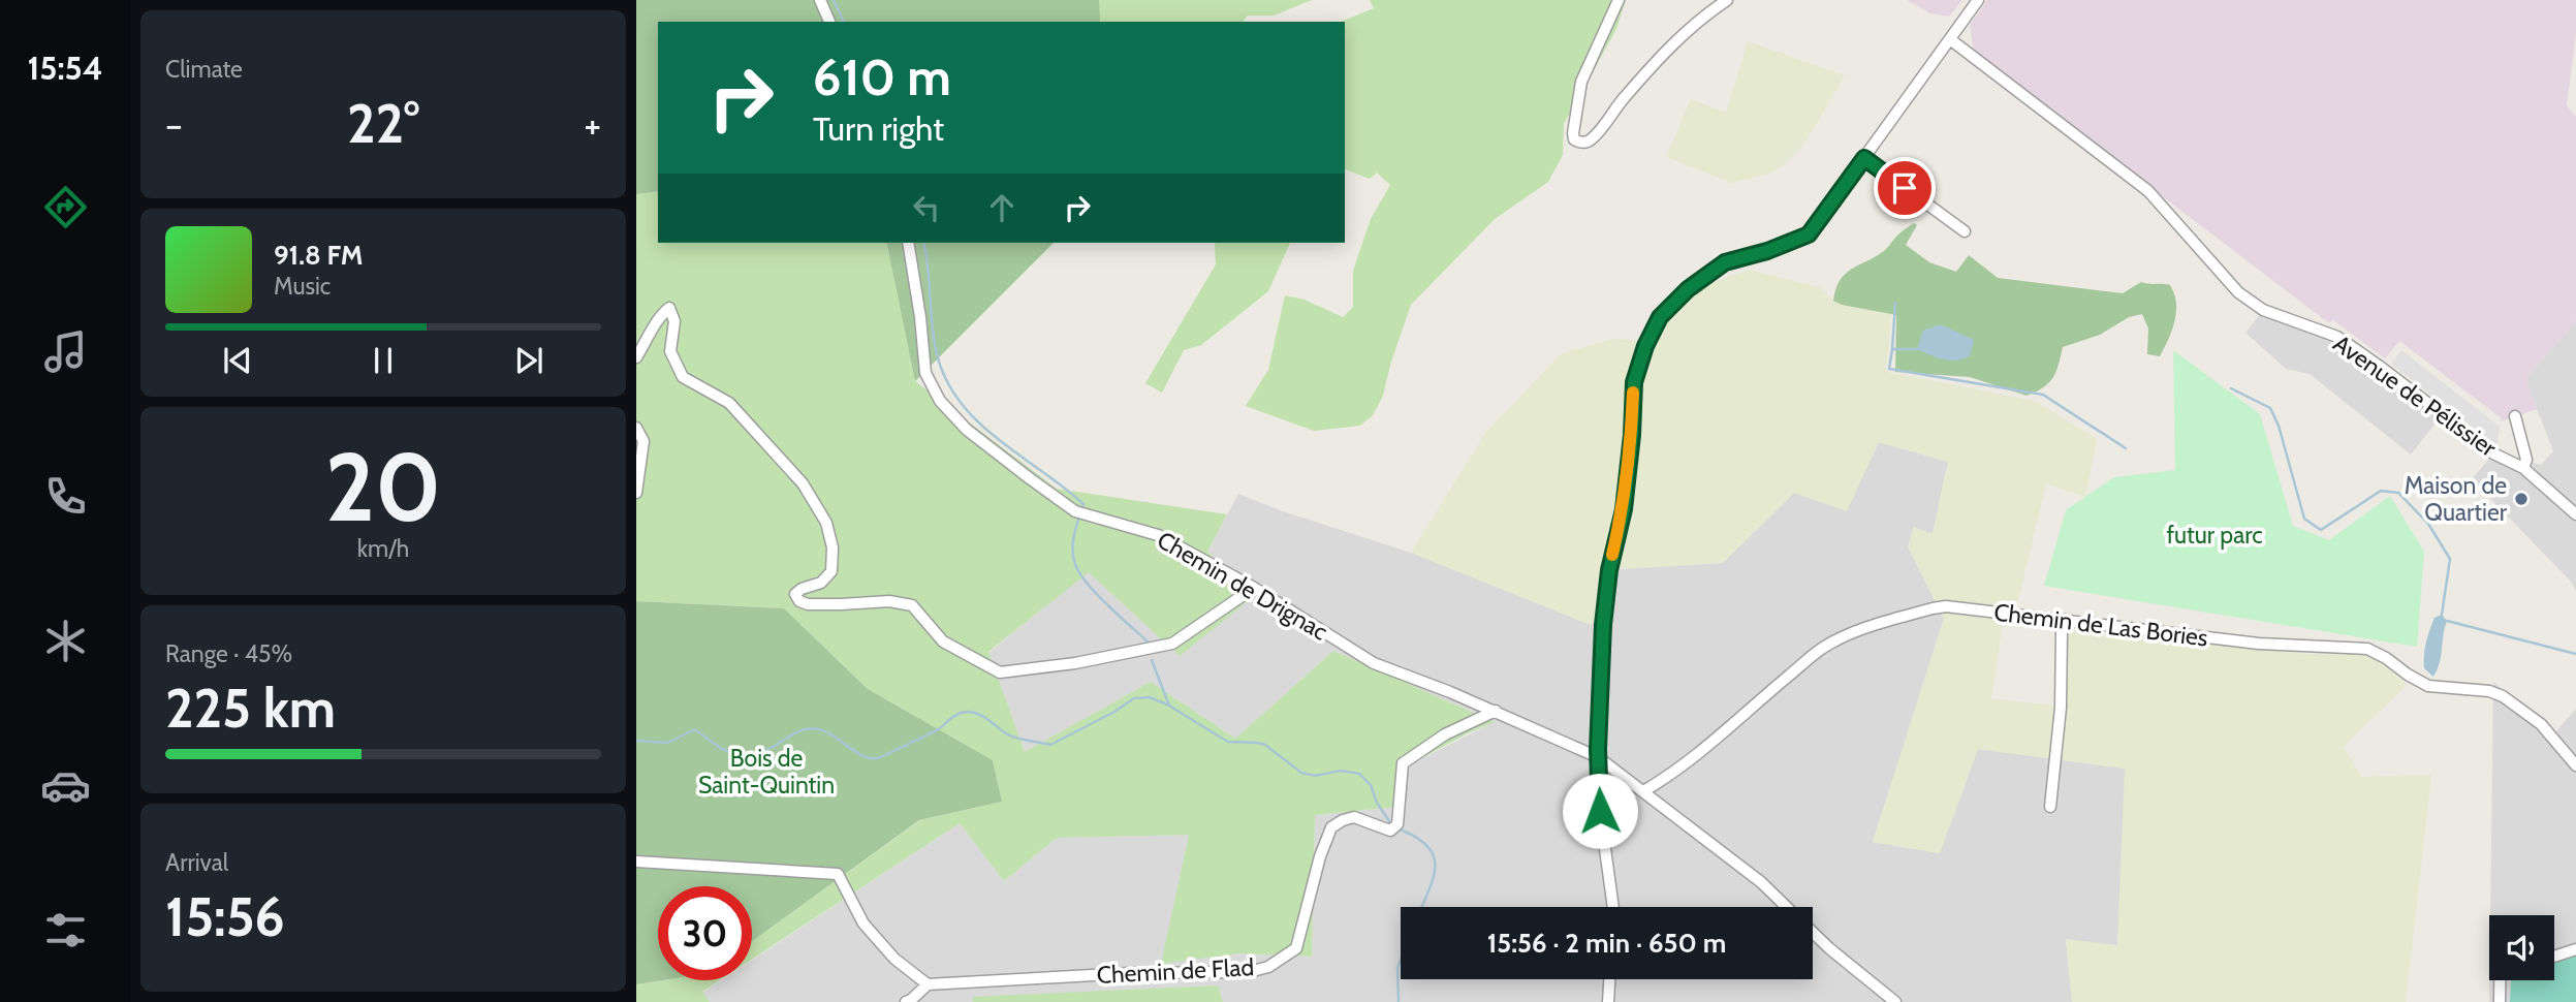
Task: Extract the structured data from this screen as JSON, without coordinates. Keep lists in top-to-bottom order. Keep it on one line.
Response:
{"streets":{"street":["Avenue de Pélissier","Chemin de Drignac","Chemin de Las Bories","Chemin de Flad"]},"crossings":[["Chemin de Drignac","Chemin de Las Bories"],["Chemin de Drignac","Chemin de Flad"]],"parks":["futur parc","Bois de Saint-Quintin"],"places":["Maison de Quartier"],"page":{"tabs":"15:54","tile":["Climate",["20","km/h"],["Range · 45%","225 km"],["Arrival","15:56"]],"turn":["610 m","Turn right"],"heat":["−","22°","+"],"song":["91.8 FM","Music"],"limit":"30","trip":"15:56 · 2 min · 650 m"}}
